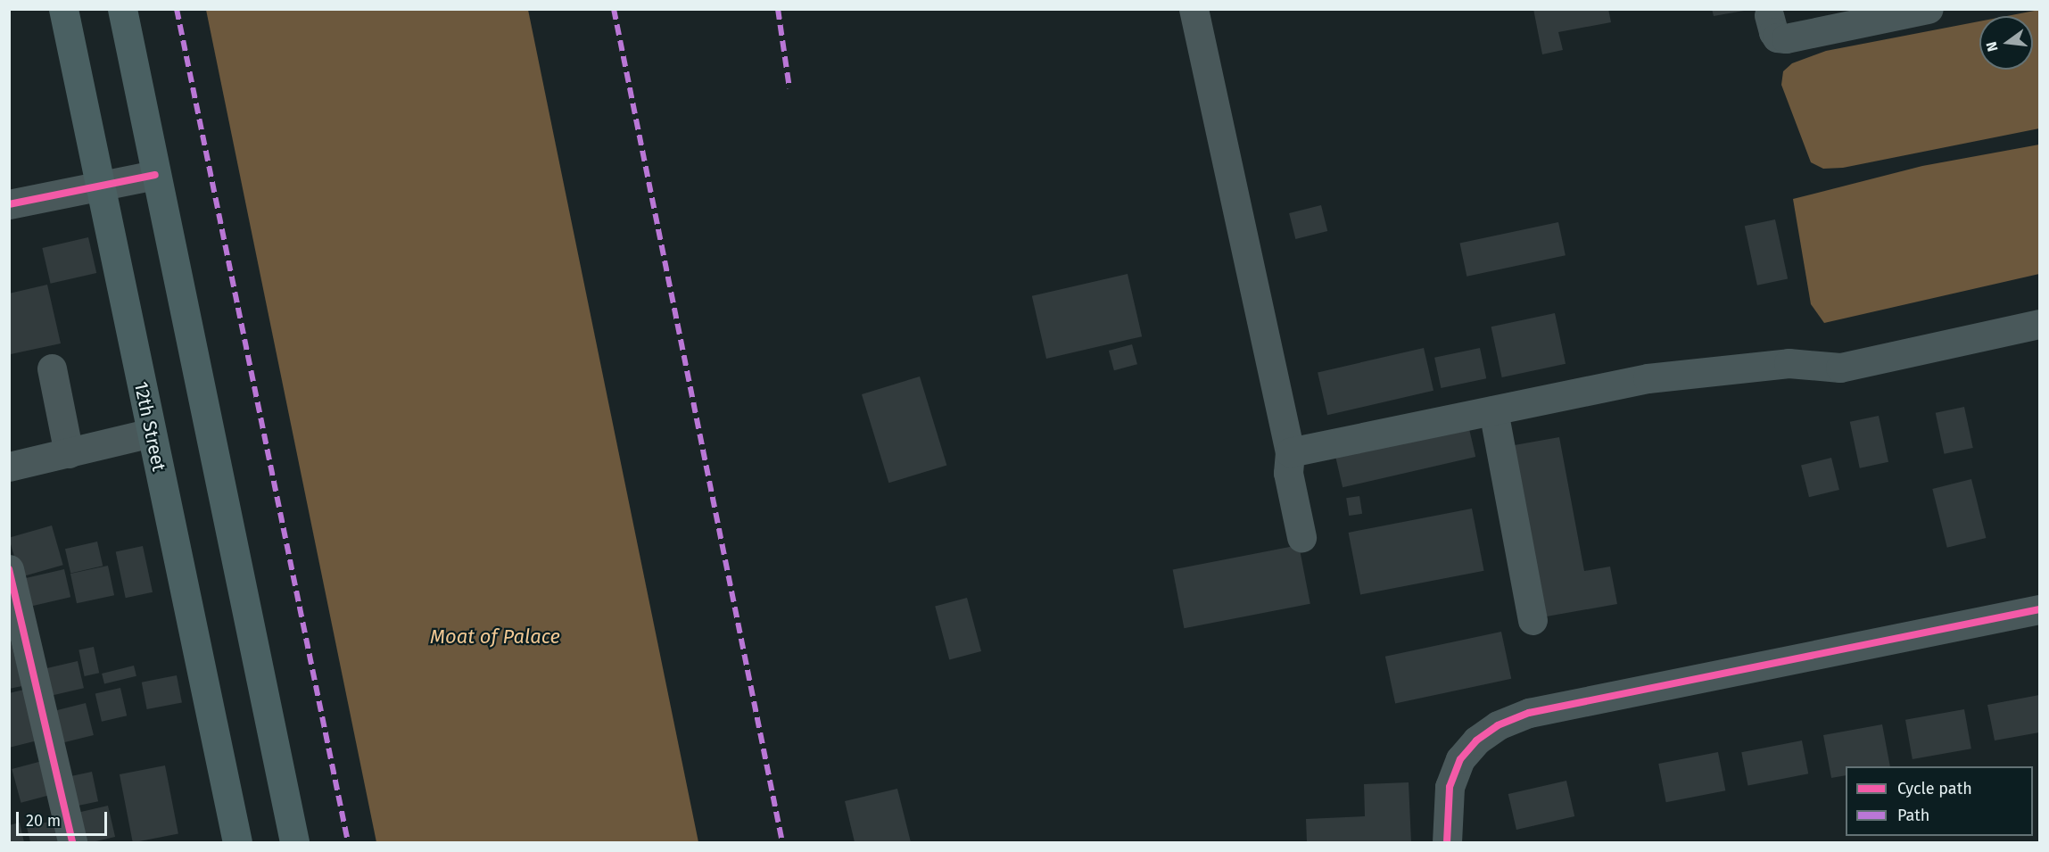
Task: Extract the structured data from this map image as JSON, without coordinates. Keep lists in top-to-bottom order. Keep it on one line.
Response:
{"streets":{"main road":["12th Street"]},"water":["Moat of Palace"],"legend":["Cycle path","Path"],"scale_bar":"20 m","north":"left"}
